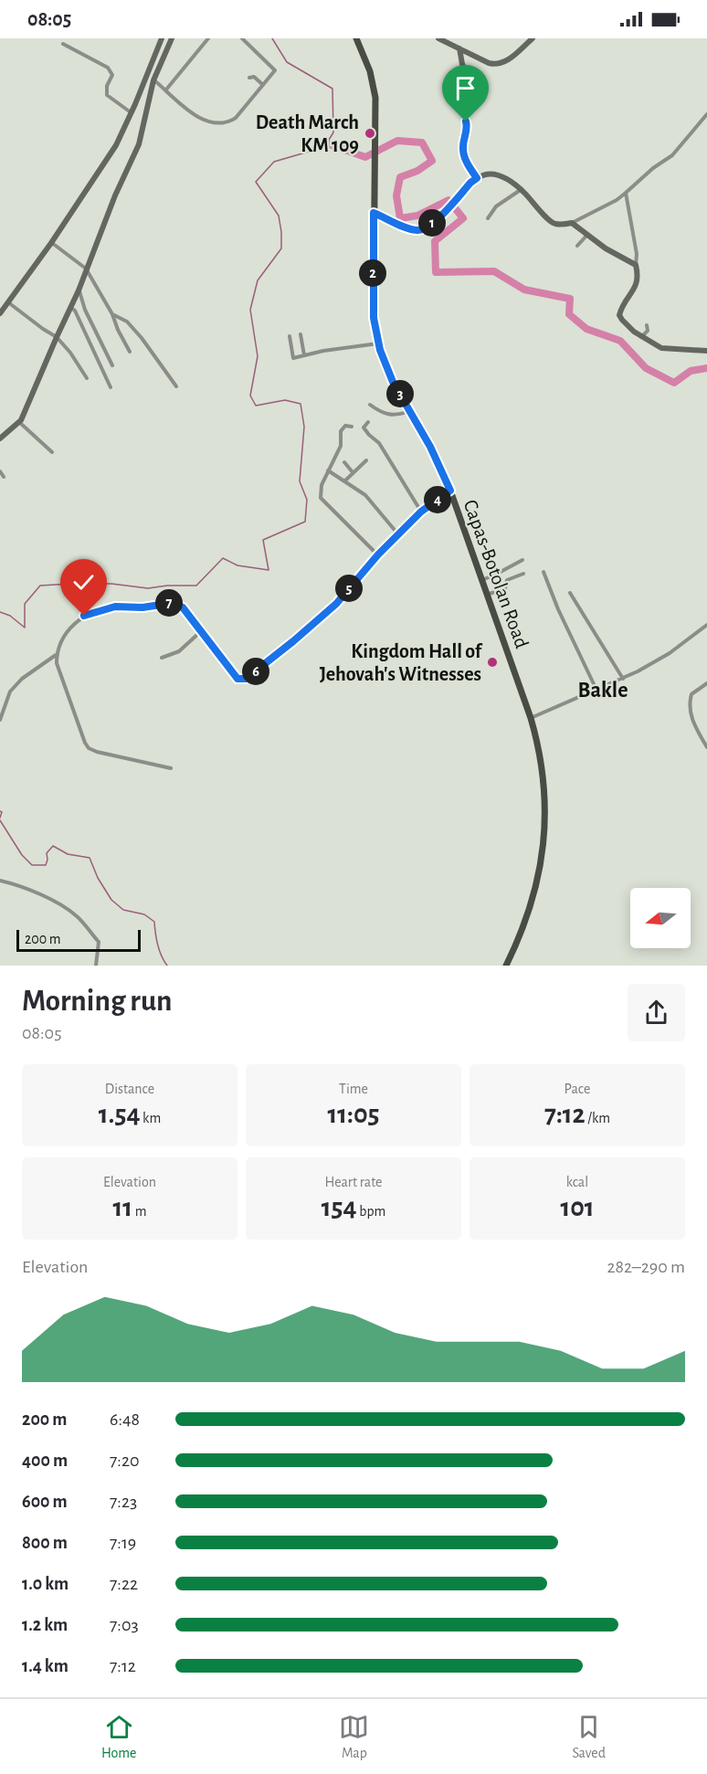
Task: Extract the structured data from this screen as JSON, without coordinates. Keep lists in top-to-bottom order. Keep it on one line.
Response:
{"streets":{"main road":["Capas-Botolan Road"]},"districts":["Bakle"],"places":["Death March KM 109","Kingdom Hall of Jehovah's Witnesses"],"scale_bar":"200 m","north":"left","page":{"status":"08:05","pins":["1","2","3","4","5","7","6"],"scale":"200 m","heading":["Morning run","08:05"],"stats":[["Distance","1.54 km"],["Time","11:05"],["Pace","7:12 /km"],["Elevation","11 m"],["Heart rate","154 bpm"],["kcal","101"]],"chart":["Elevation","282–290 m"],"list":[{"name":"200 m","note":"6:48"},{"name":"400 m","note":"7:20"},{"name":"600 m","note":"7:23"},{"name":"800 m","note":"7:19"},{"name":"1.0 km","note":"7:22"},{"name":"1.2 km","note":"7:03"},{"name":"1.4 km","note":"7:12"}],"tabs":["Home","Map","Saved"]}}
